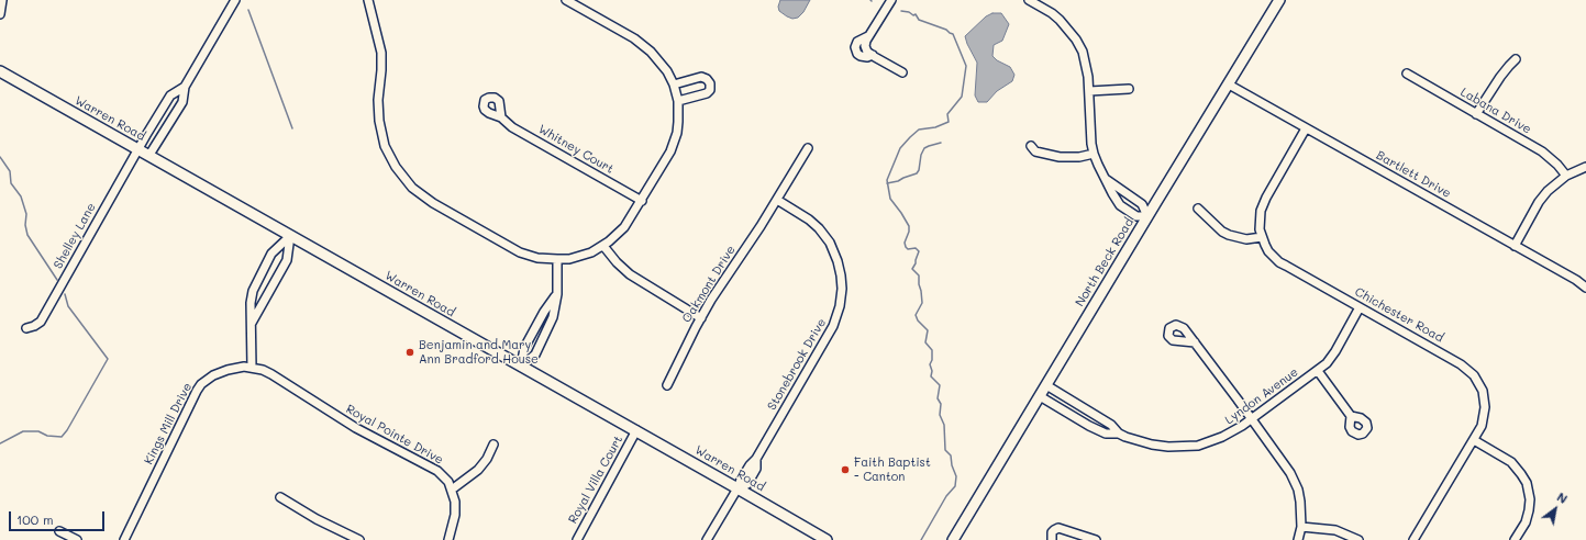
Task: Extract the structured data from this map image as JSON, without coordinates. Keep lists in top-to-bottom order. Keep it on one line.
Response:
{"streets":{"street":["Labana Drive","Warren Road","Whitney Court","Bartlett Drive","Shelley Lane","North Beck Road","Oakmont Drive","Chichester Road","Stonebrook Drive","Lyndon Avenue","Kings Mill Drive","Royal Pointe Drive","Royal Villa Court"]},"crossings":[["Warren Road","Shelley Lane"],["Warren Road","Stonebrook Drive"],["Warren Road","Royal Villa Court"],["Bartlett Drive","North Beck Road"],["Bartlett Drive","Chichester Road"],["North Beck Road","Lyndon Avenue"],["Oakmont Drive","Stonebrook Drive"],["Chichester Road","Lyndon Avenue"],["Kings Mill Drive","Royal Pointe Drive"]],"places":["Benjamin and Mary Ann Bradford House","Faith Baptist - Canton"],"scale_bar":"100 m","north":"top right"}
